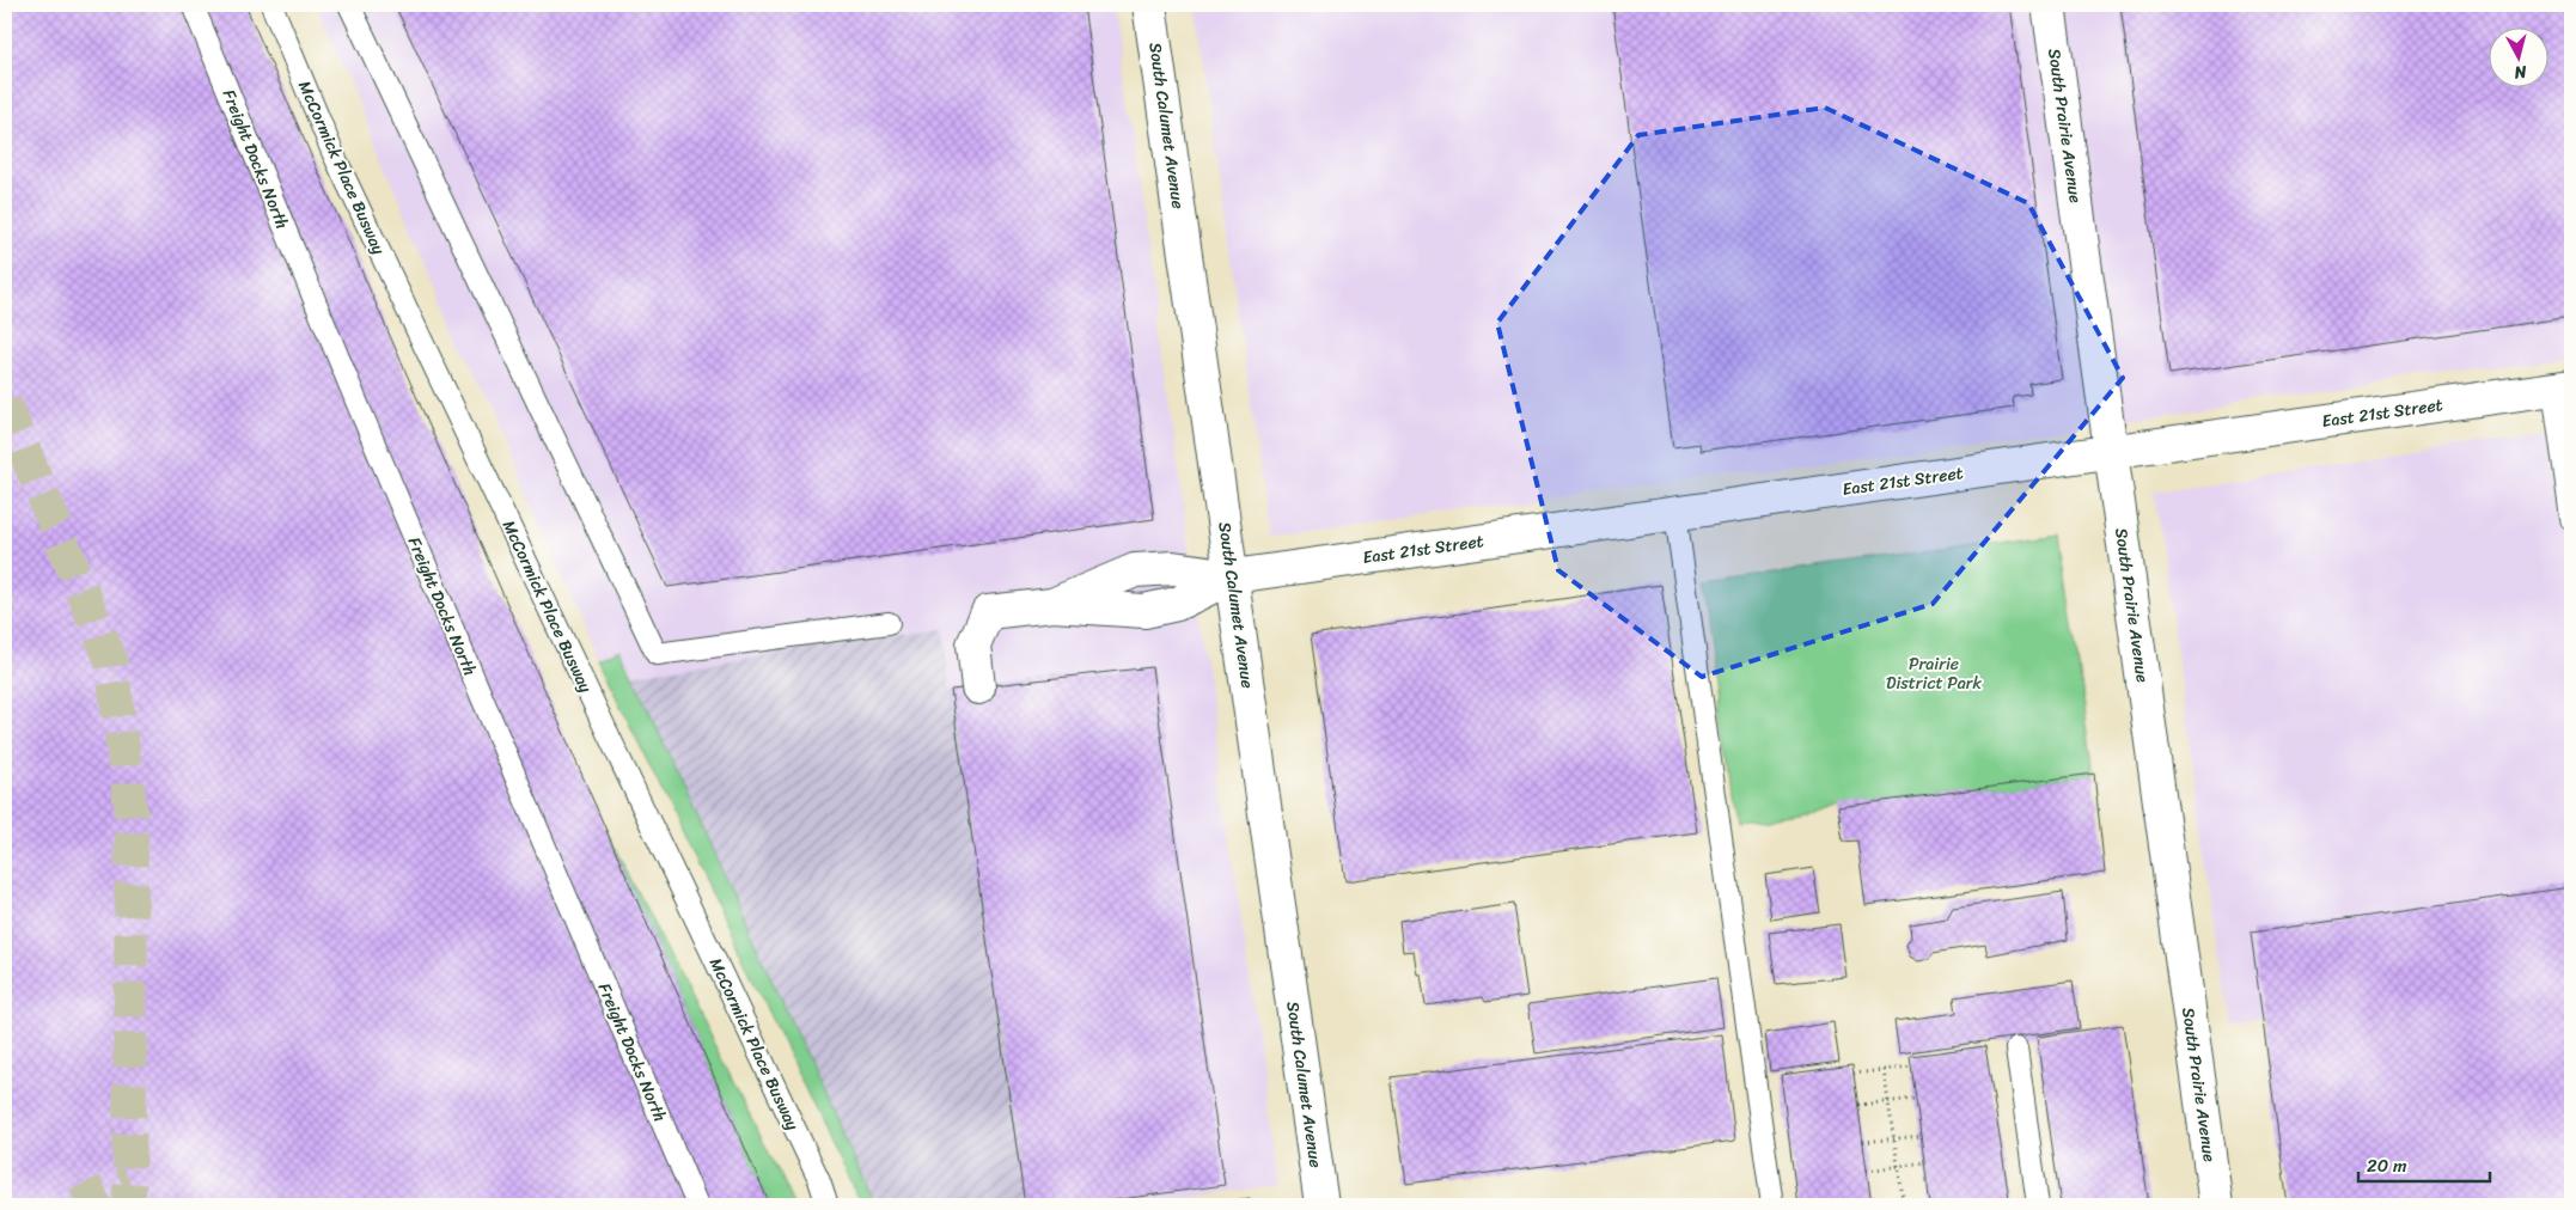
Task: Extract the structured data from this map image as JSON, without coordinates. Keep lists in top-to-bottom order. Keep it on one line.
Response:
{"streets":{"street":["South Calumet Avenue","South Prairie Avenue","East 21st Street"],"lane":["Freight Docks North","McCormick Place Busway"]},"crossings":[["South Calumet Avenue","East 21st Street"],["South Prairie Avenue","East 21st Street"]],"parks":["Prairie District Park"],"scale_bar":"20 m","north":"bottom"}
